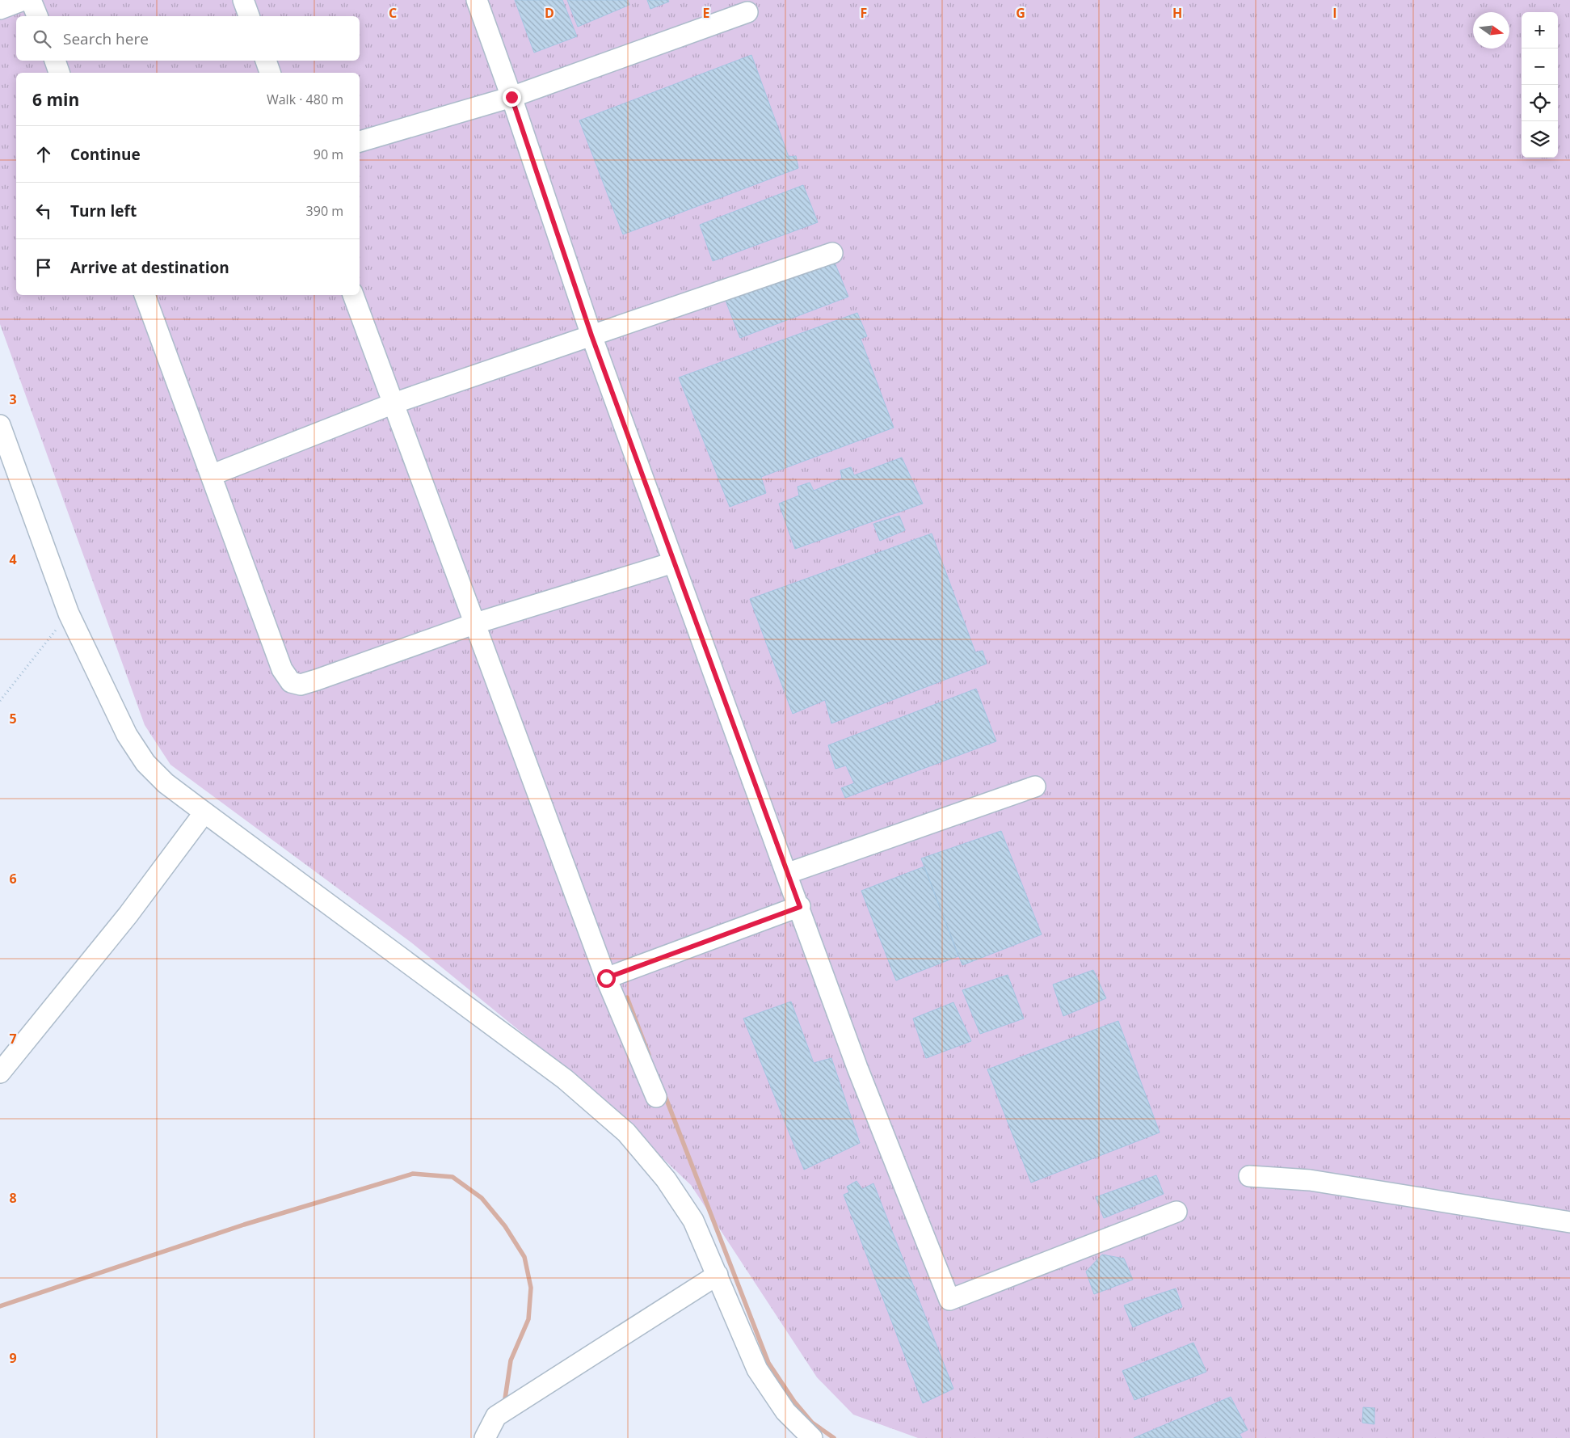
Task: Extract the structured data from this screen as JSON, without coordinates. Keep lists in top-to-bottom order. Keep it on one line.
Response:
{"north":"right","page":{"map_buttons":["+","−"],"search":"Search here","heading":["6 min","Walk · 480 m"],"list":[["Continue","90 m"],["Turn left","390 m"],"Arrive at destination"]},"grid":{"columns":["C","D","E","F","G","H","I"],"rows":["3","4","5","6","7","8","9"]}}
